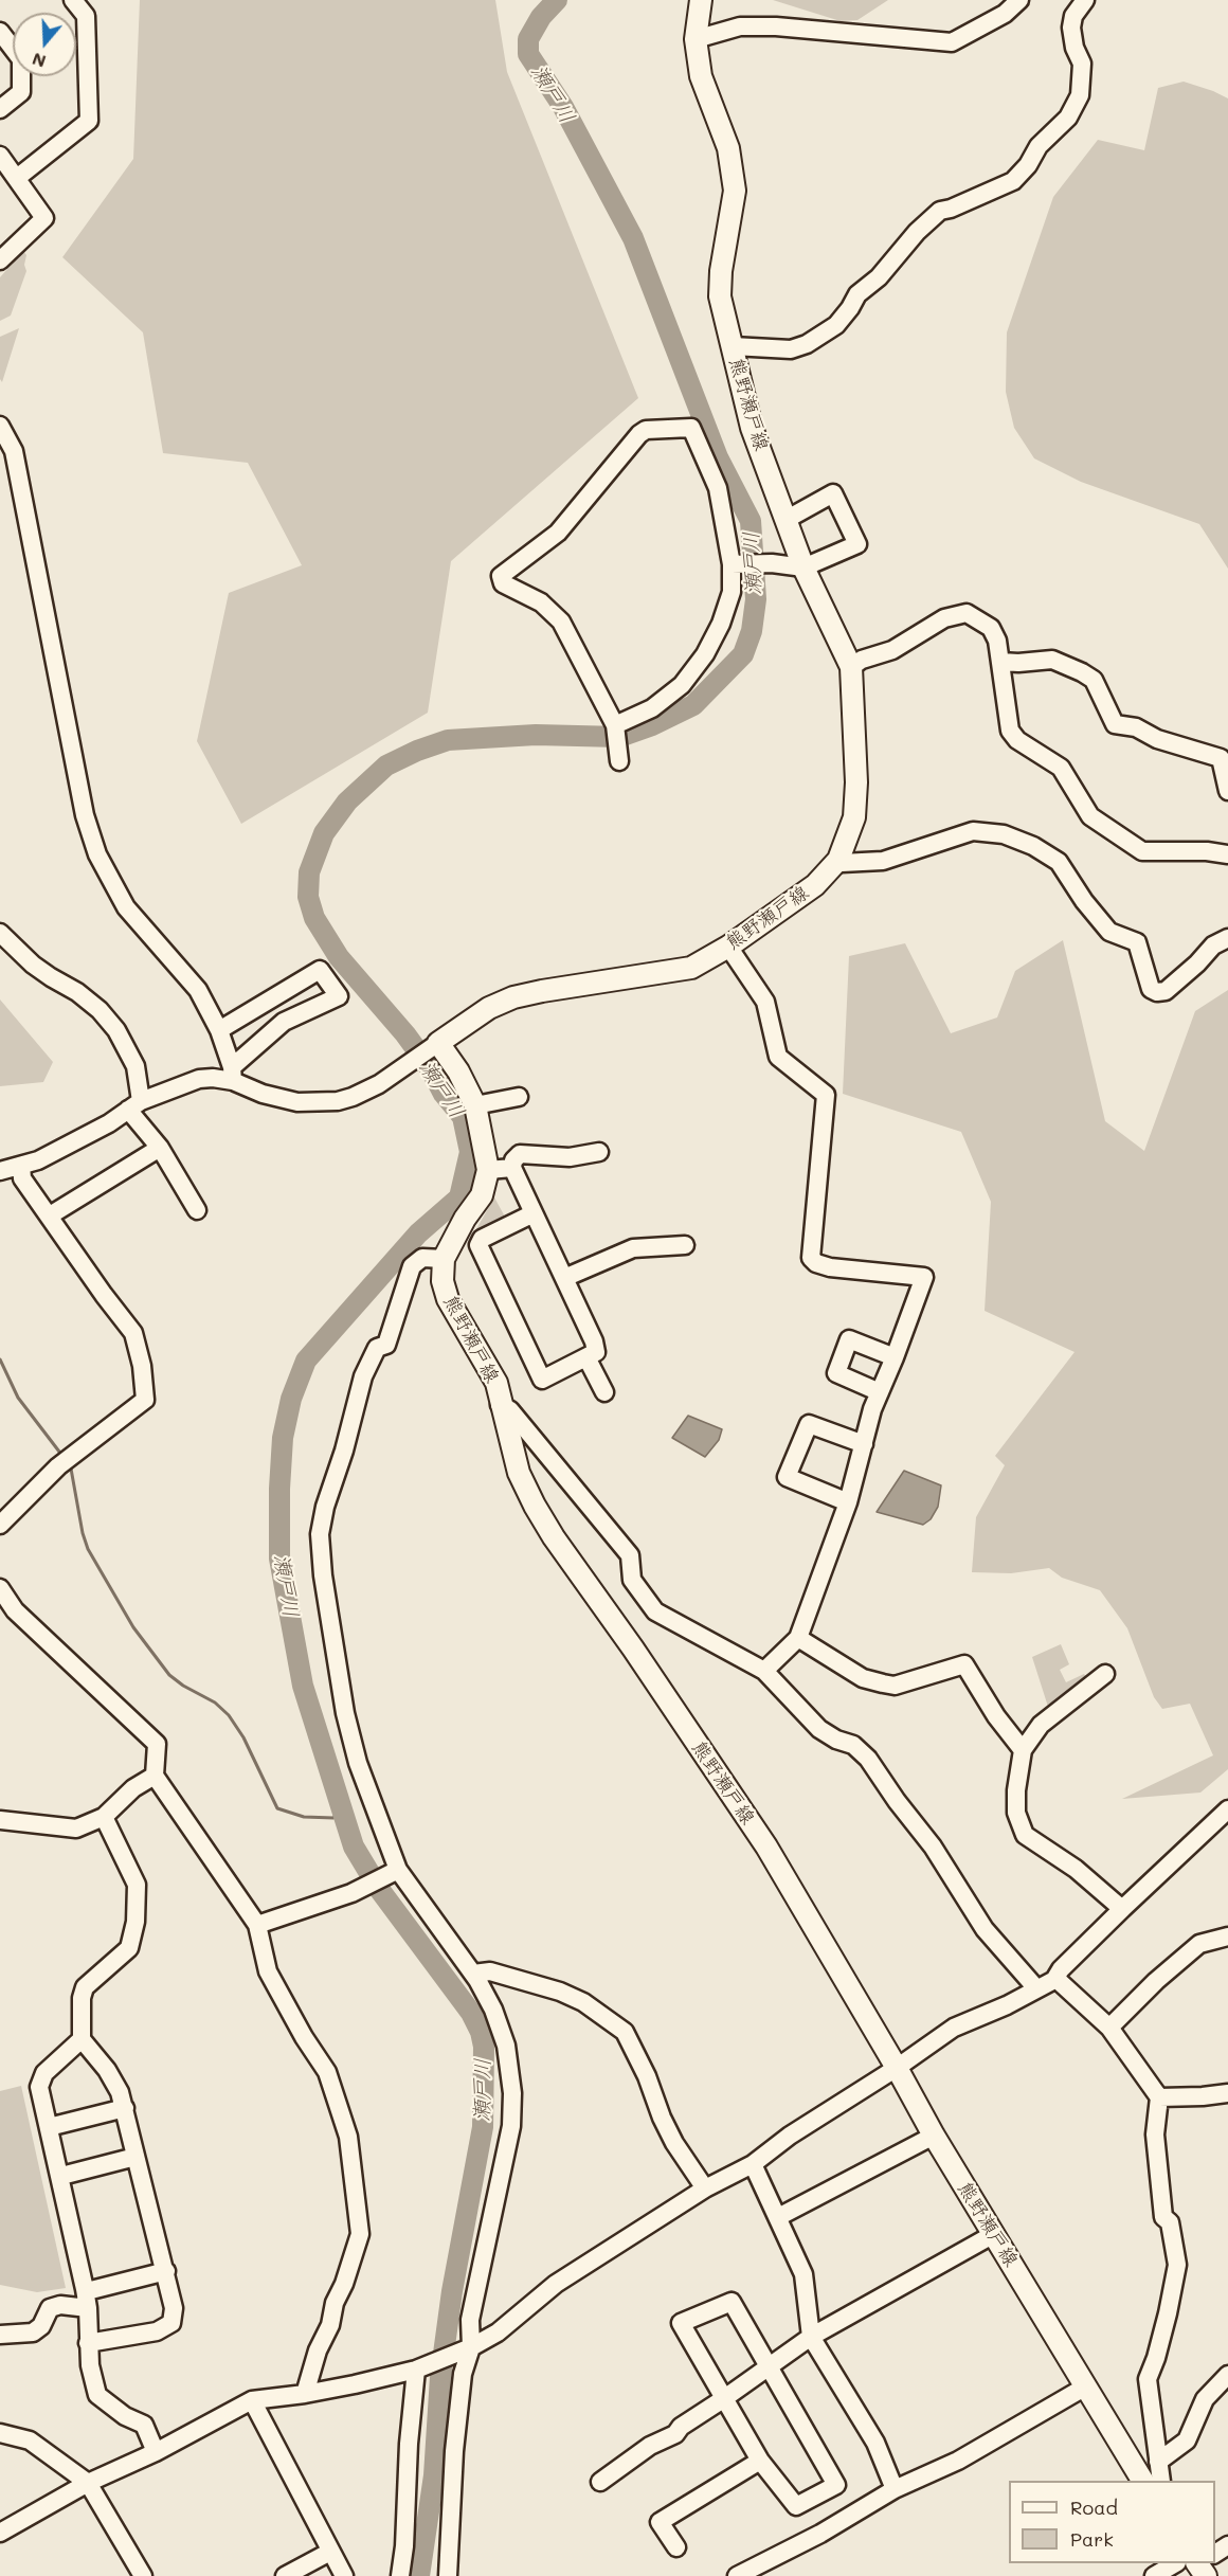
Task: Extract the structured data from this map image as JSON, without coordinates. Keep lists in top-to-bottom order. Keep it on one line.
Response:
{"streets":{"main road":["熊野瀬戸線"]},"water":["瀬戸川"],"legend":["Road","Park"],"north":"bottom"}
